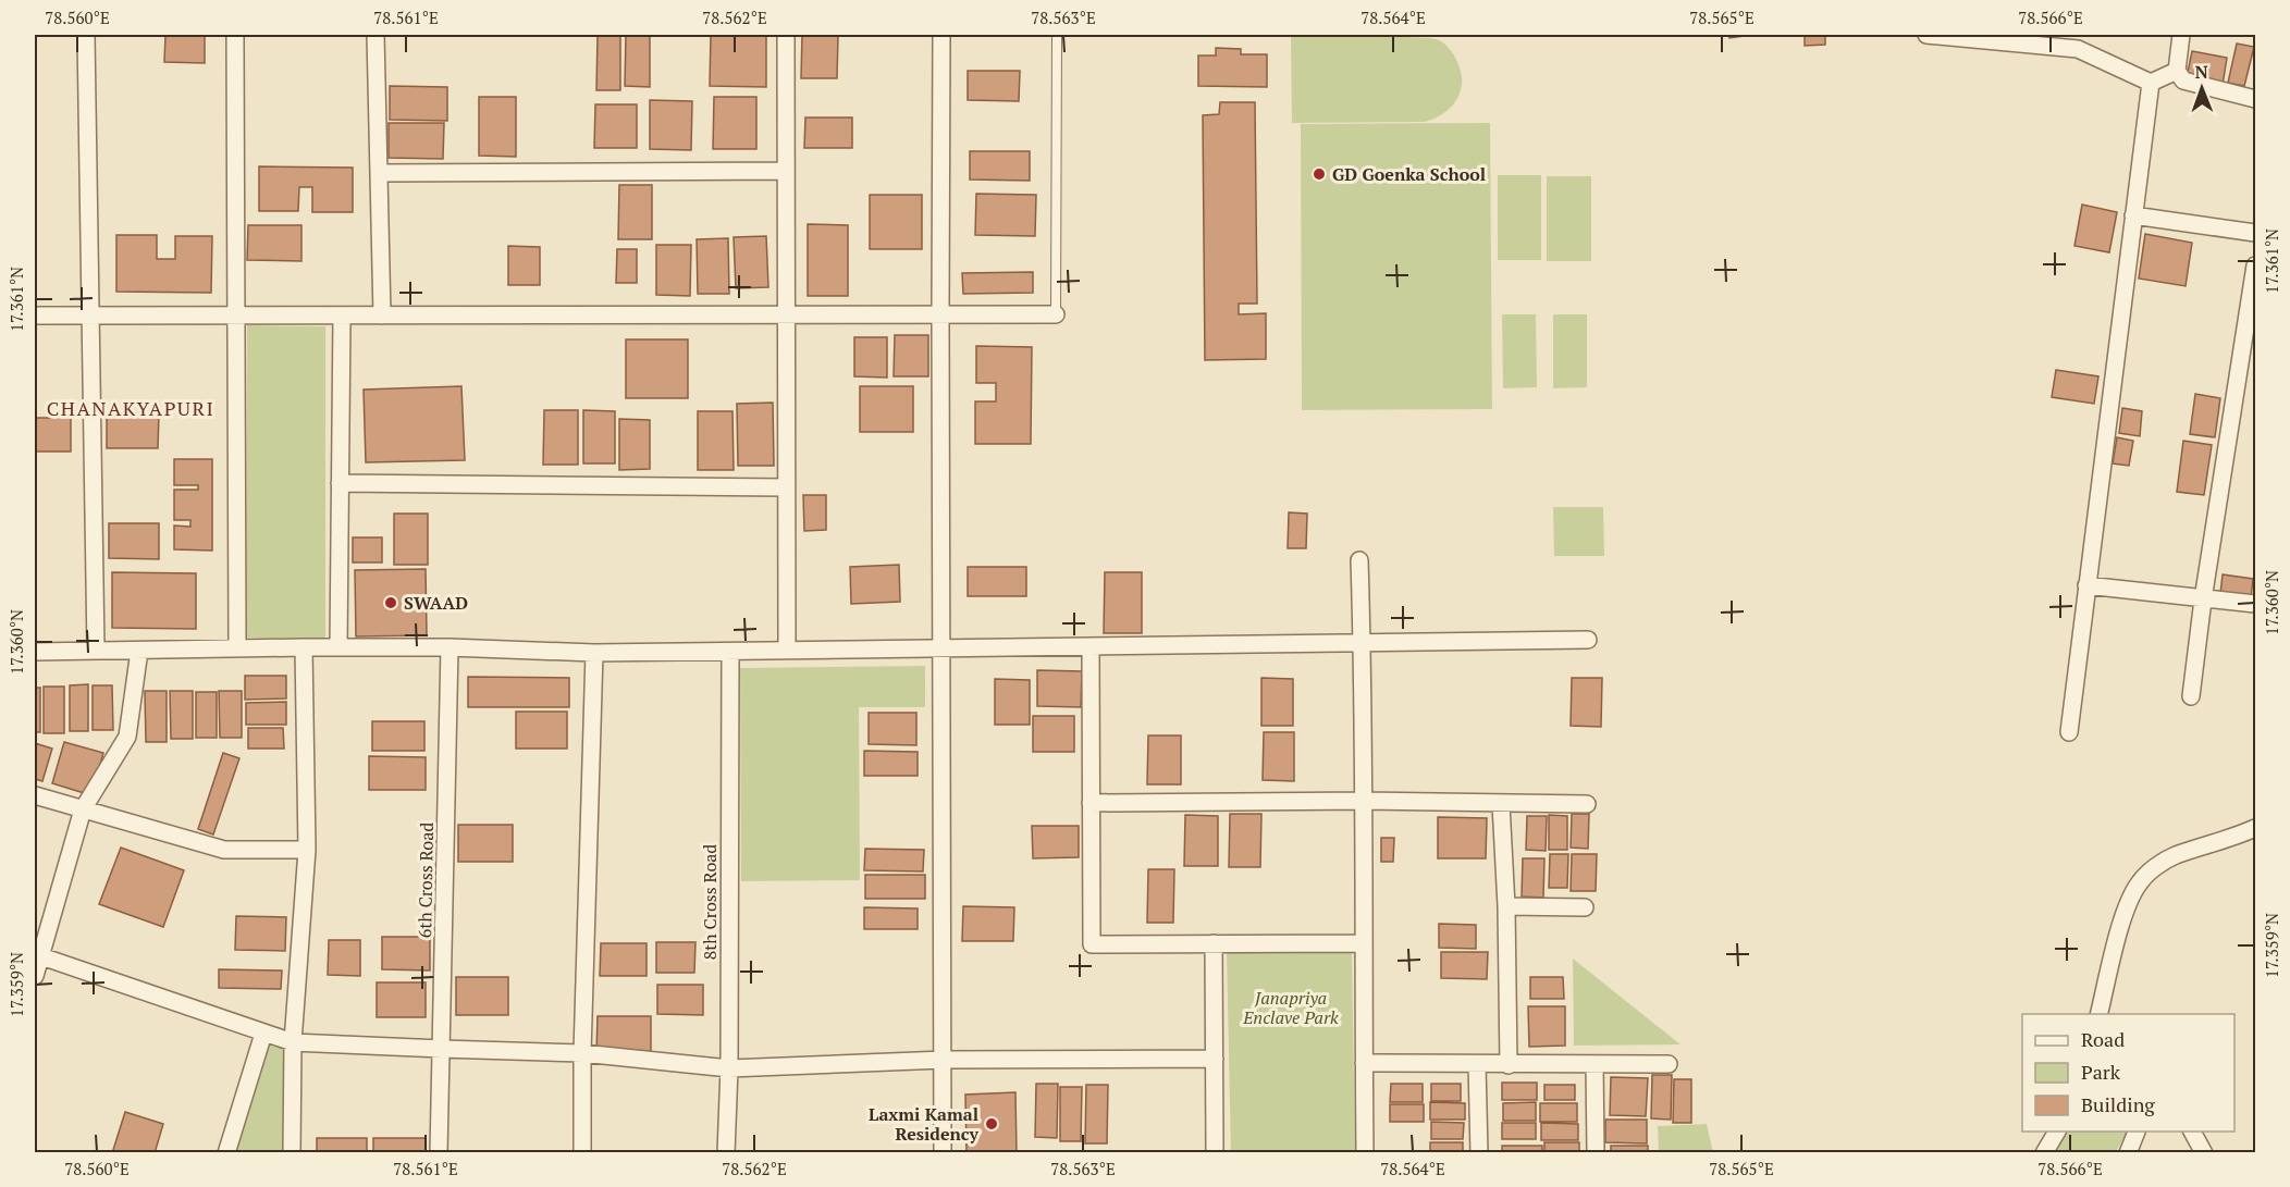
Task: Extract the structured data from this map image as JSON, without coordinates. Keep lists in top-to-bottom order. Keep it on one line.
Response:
{"streets":{"street":["6th Cross Road","8th Cross Road"]},"districts":["CHANAKYAPURI"],"parks":["Janapriya Enclave Park"],"places":["GD Goenka School","SWAAD","Laxmi Kamal Residency"],"legend":["Road","Park","Building"],"north":"top","coordinates":["78.560°E","78.561°E","78.562°E","78.563°E","78.564°E","78.565°E","78.566°E","17.361°N","17.360°N","17.359°N"]}
